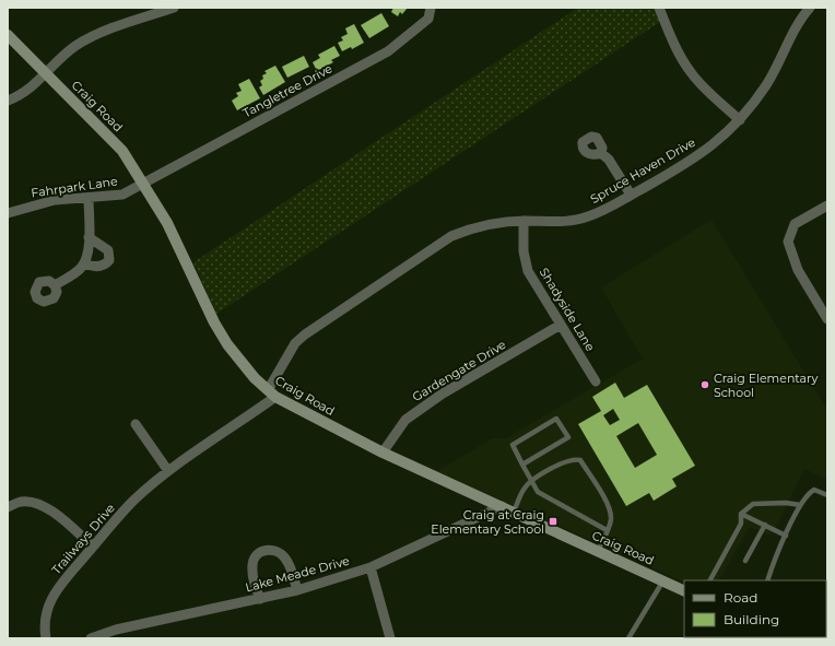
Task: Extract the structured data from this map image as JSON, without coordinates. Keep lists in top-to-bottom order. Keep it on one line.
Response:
{"streets":{"main road":["Craig Road"],"street":["Tangletree Drive","Spruce Haven Drive","Fahrpark Lane","Shadyside Lane","Gardengate Drive","Trailways Drive","Lake Meade Drive"]},"crossings":[["Tangletree Drive","Craig Road"],["Tangletree Drive","Fahrpark Lane"],["Craig Road","Spruce Haven Drive"],["Craig Road","Fahrpark Lane"],["Craig Road","Gardengate Drive"],["Craig Road","Trailways Drive"],["Craig Road","Lake Meade Drive"],["Spruce Haven Drive","Shadyside Lane"],["Spruce Haven Drive","Trailways Drive"],["Shadyside Lane","Gardengate Drive"]],"places":{"other":["Craig Elementary School"],"transit":["Craig at Craig Elementary School"]},"legend":["Road","Building"]}
